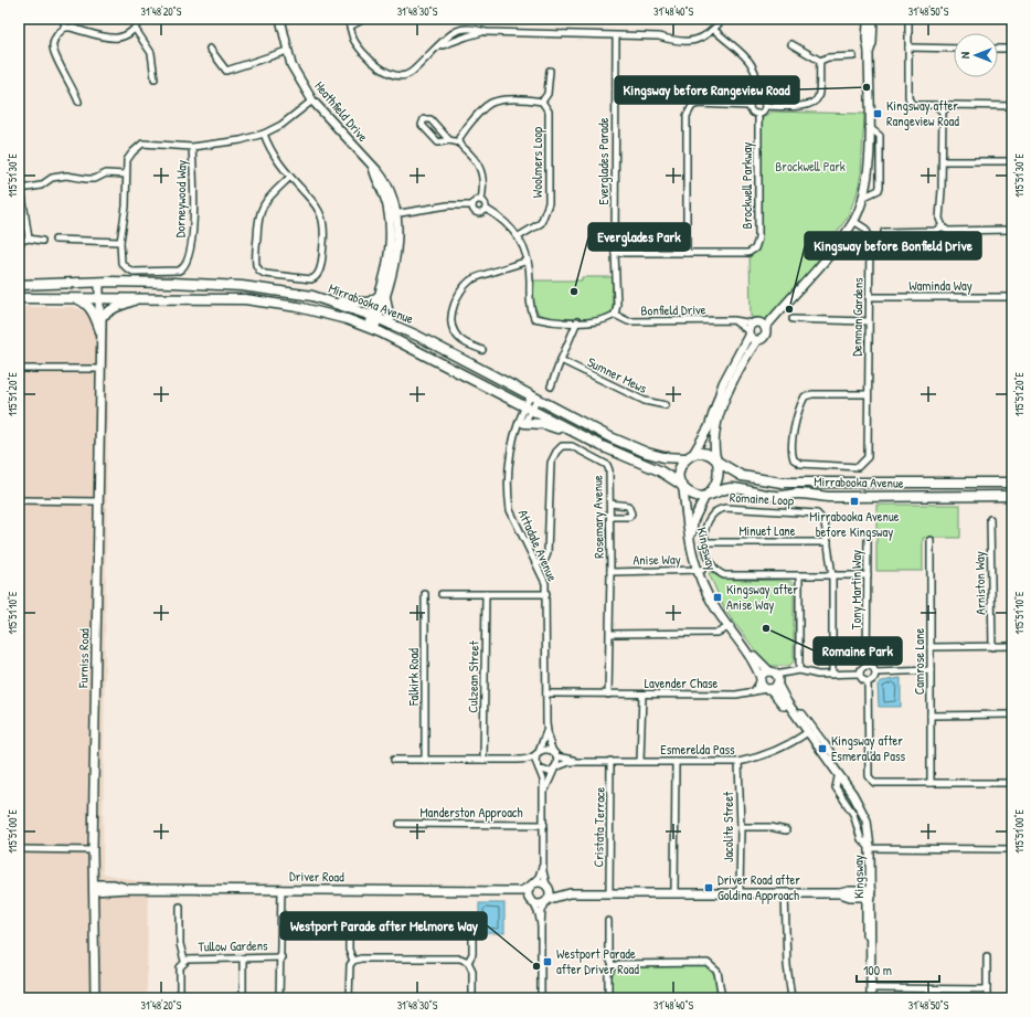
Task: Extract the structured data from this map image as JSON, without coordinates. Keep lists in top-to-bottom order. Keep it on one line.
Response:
{"streets":{"main road":["Mirrabooka Avenue"],"street":["Heathfield Drive","Everglades Parade","Woolmers Loop","Brockwell Parkway","Dorneywood Way","Waminda Way","Bonfield Drive","Denman Gardens","Sumner Mews","Romaine Loop","Rosemary Avenue","Minuet Lane","Attadale Avenue","Kingsway","Anise Way","Arniston Way","Tony Martin Way","Furniss Road","Camrose Lane","Falkirk Road","Culzean Street","Lavender Chase","Esmerelda Pass","Manderston Approach","Cristata Terrace","Jacolite Street","Driver Road","Tullow Gardens"]},"crossings":[["Heathfield Drive","Dorneywood Way"],["Heathfield Drive","Mirrabooka Avenue"],["Everglades Parade","Brockwell Parkway"],["Everglades Parade","Bonfield Drive"],["Waminda Way","Denman Gardens"],["Mirrabooka Avenue","Attadale Avenue"],["Mirrabooka Avenue","Kingsway"],["Mirrabooka Avenue","Furniss Road"],["Romaine Loop","Minuet Lane"],["Romaine Loop","Tony Martin Way"],["Rosemary Avenue","Attadale Avenue"],["Rosemary Avenue","Anise Way"],["Rosemary Avenue","Lavender Chase"],["Attadale Avenue","Lavender Chase"],["Attadale Avenue","Esmerelda Pass"],["Kingsway","Anise Way"],["Kingsway","Lavender Chase"],["Kingsway","Esmerelda Pass"],["Furniss Road","Driver Road"],["Esmerelda Pass","Cristata Terrace"],["Esmerelda Pass","Jacolite Street"]],"parks":["Brockwell Park"],"places":{"other":["Kingsway before Rangeview Road","Everglades Park","Kingsway before Bonfield Drive","Romaine Park","Westport Parade after Melmore Way"],"transit":["Kingsway after Rangeview Road","Mirrabooka Avenue before Kingsway","Kingsway after Anise Way","Kingsway after Esmeralda Pass","Driver Road after Goldina Approach","Westport Parade after Driver Road"]},"scale_bar":"100 m","north":"left","coordinates":["31°48'20\"S","31°48'30\"S","31°48'40\"S","31°48'50\"S","115°51'30\"E","115°51'20\"E","115°51'10\"E","115°51'00\"E"]}
